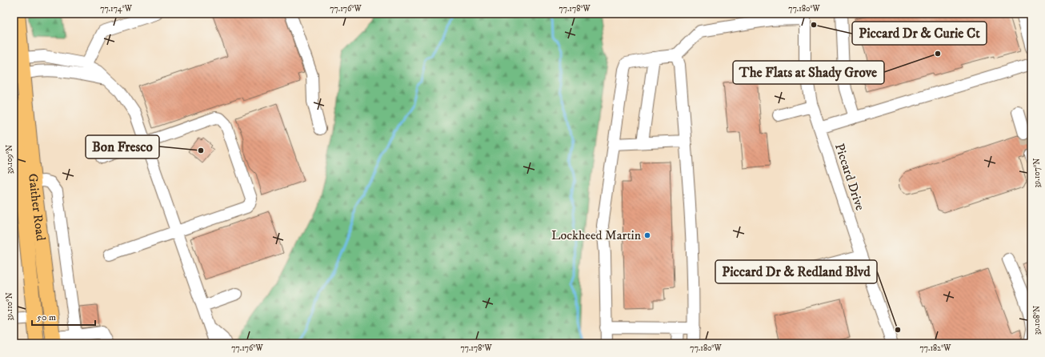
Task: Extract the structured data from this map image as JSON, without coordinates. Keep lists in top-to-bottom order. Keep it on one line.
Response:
{"streets":{"main road":["Gaither Road"],"street":["Piccard Drive"]},"places":["Piccard Dr & Curie Ct","The Flats at Shady Grove","Bon Fresco","Lockheed Martin","Piccard Dr & Redland Blvd"],"scale_bar":"50 m","coordinates":["77.174°W","77.176°W","77.178°W","77.180°W","39.109°N","39.107°N","39.110°N","39.108°N","77.182°W"]}
